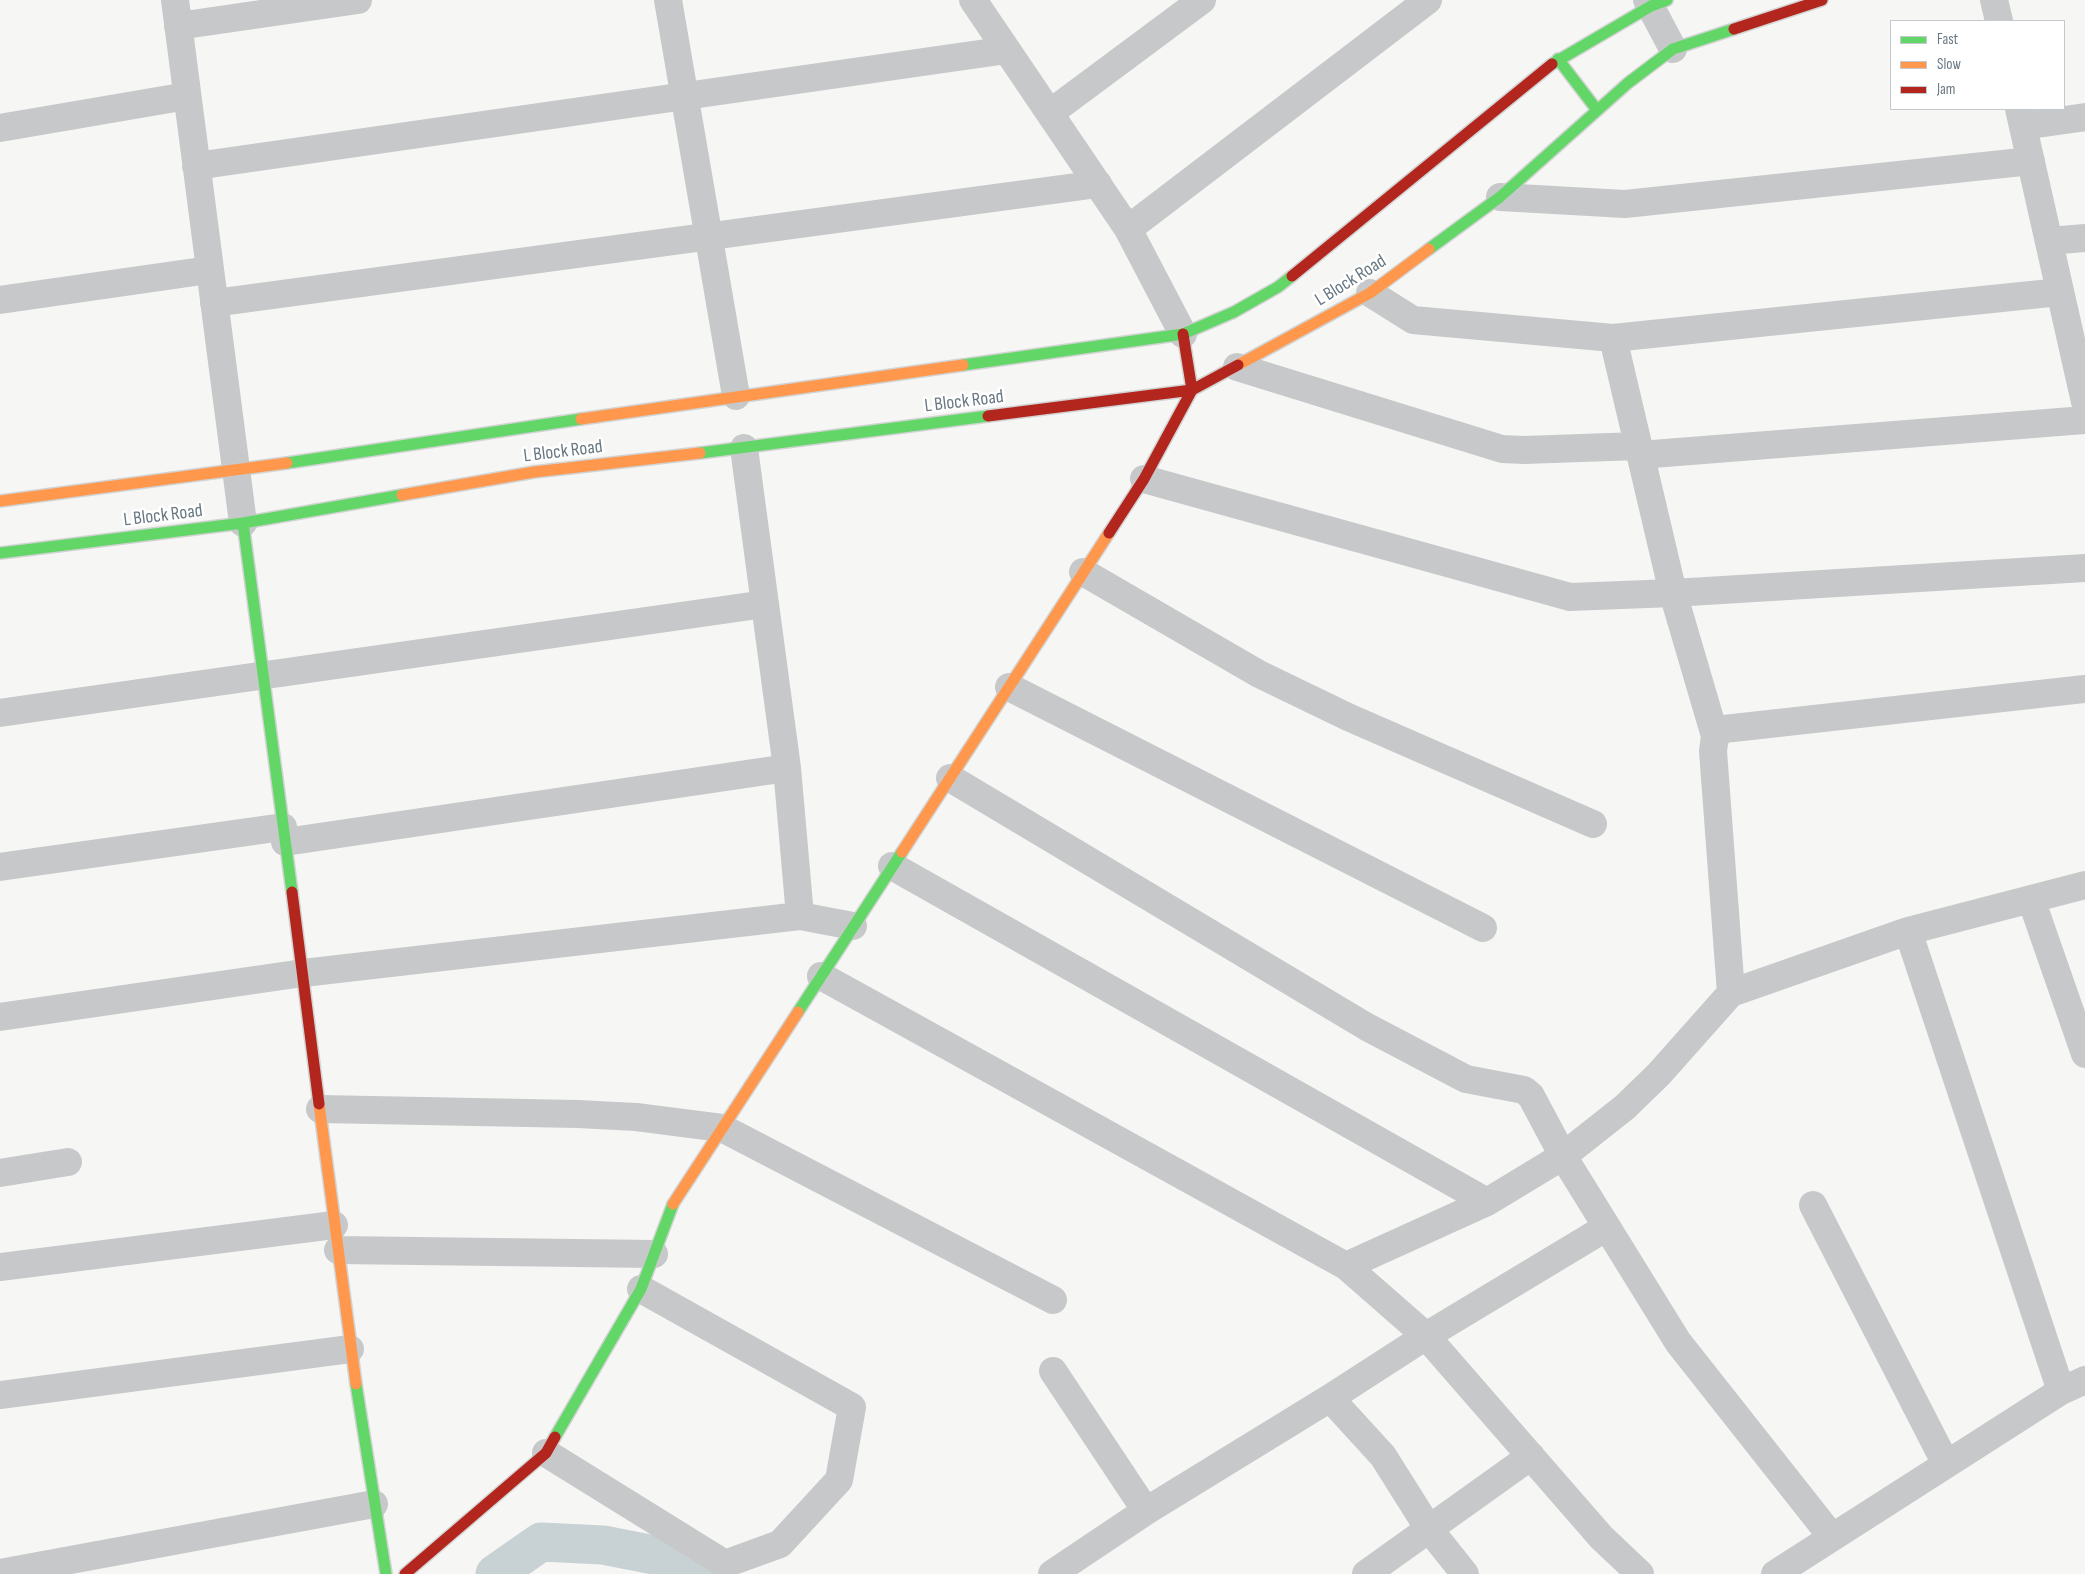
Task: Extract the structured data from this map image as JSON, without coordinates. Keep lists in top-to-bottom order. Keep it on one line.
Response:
{"streets":{"main road":["L Block Road"]},"legend":["Fast","Slow","Jam"]}
